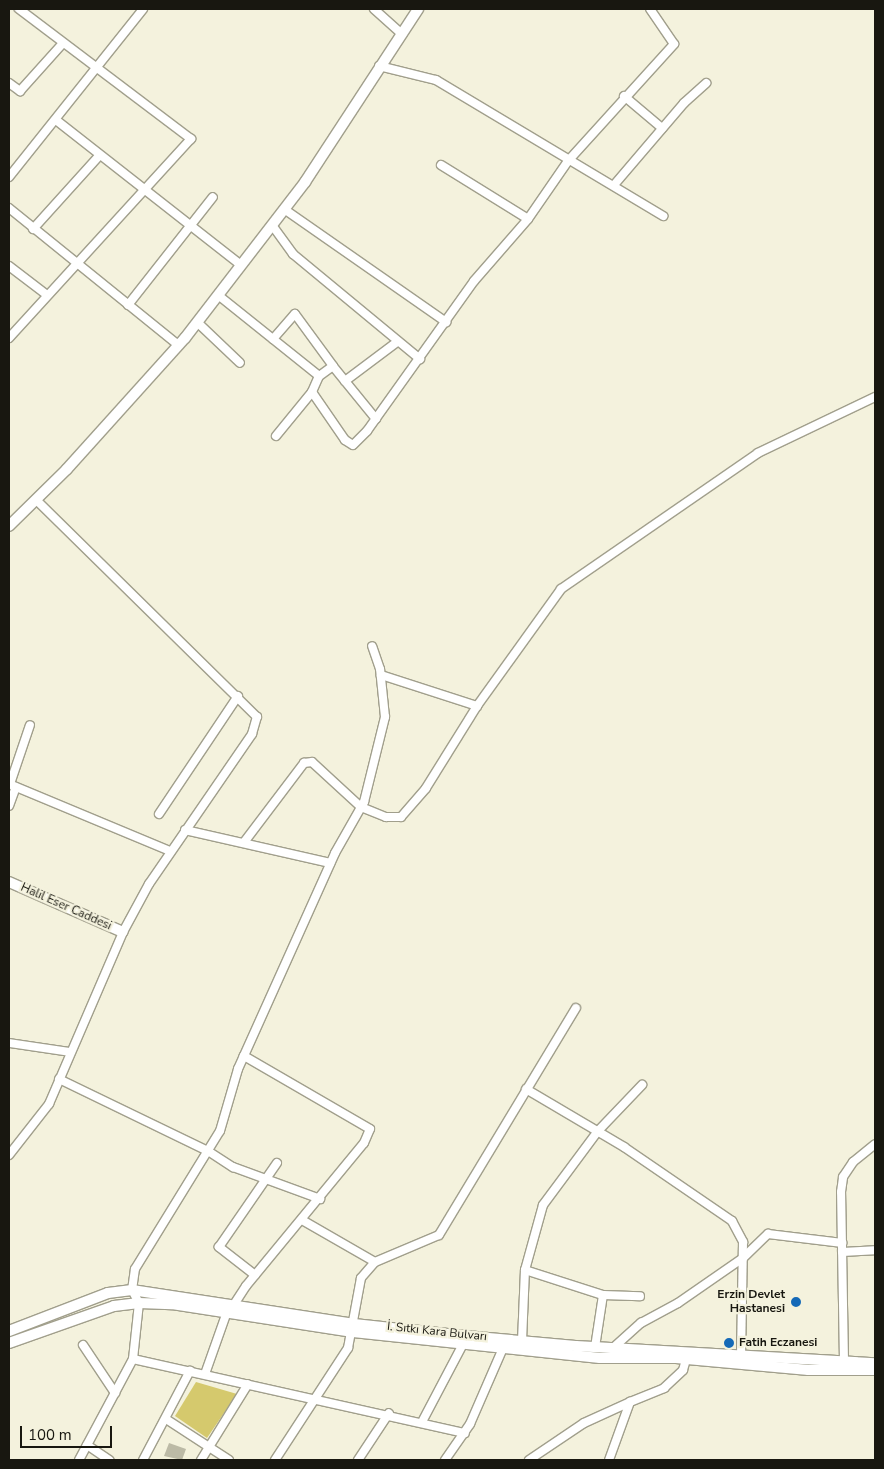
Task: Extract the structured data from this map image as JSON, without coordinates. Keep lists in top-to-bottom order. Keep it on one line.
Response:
{"streets":{"main road":["Halil Eser Caddesi","İ. Sıtkı Kara Bulvarı"]},"places":["Erzin Devlet Hastanesi","Fatih Eczanesi"],"scale_bar":"100 m"}
